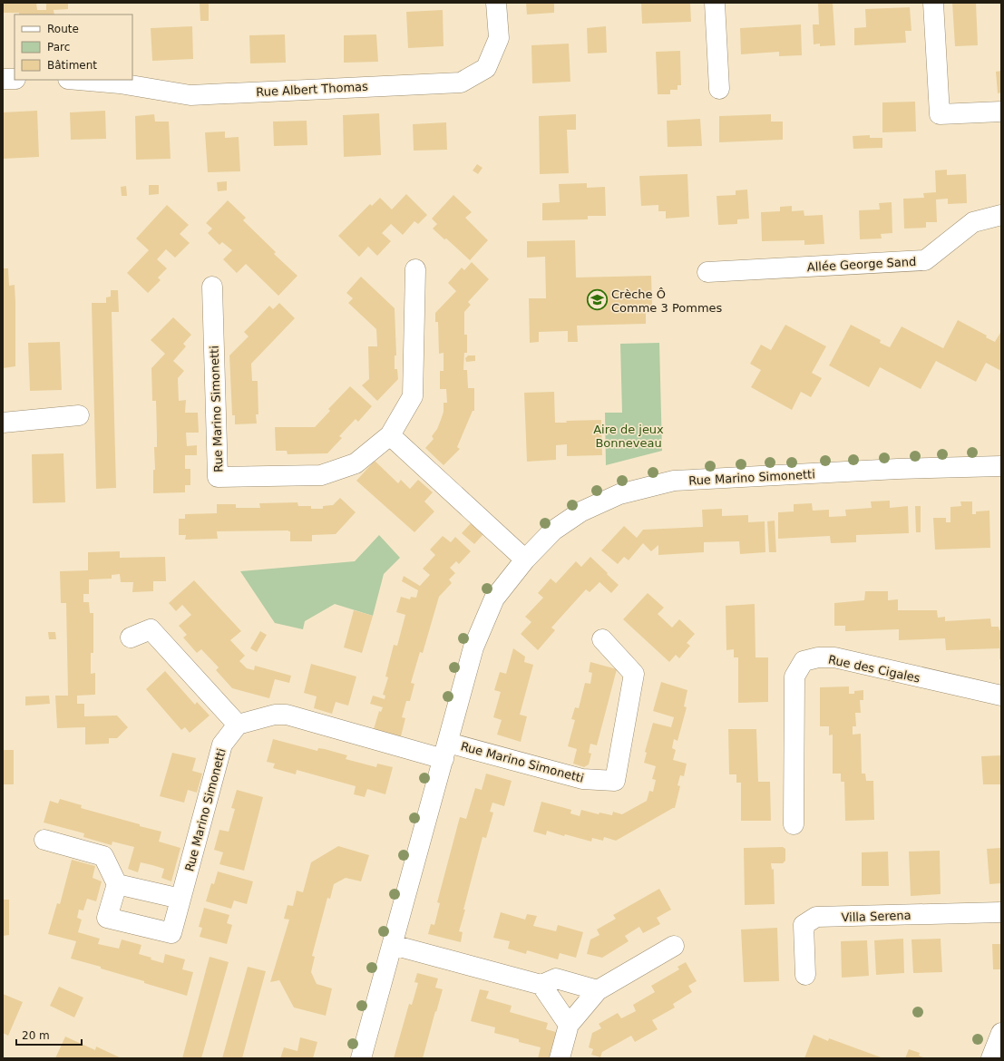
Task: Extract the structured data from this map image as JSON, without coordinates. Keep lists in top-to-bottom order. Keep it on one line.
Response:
{"streets":{"street":["Rue Albert Thomas","Allée George Sand","Rue Marino Simonetti","Rue des Cigales","Villa Serena"]},"parks":["Aire de jeux Bonneveau"],"places":{"school or university":["Crèche Ô Comme 3 Pommes"]},"legend":["Route","Parc","Bâtiment"],"scale_bar":"20 m"}
